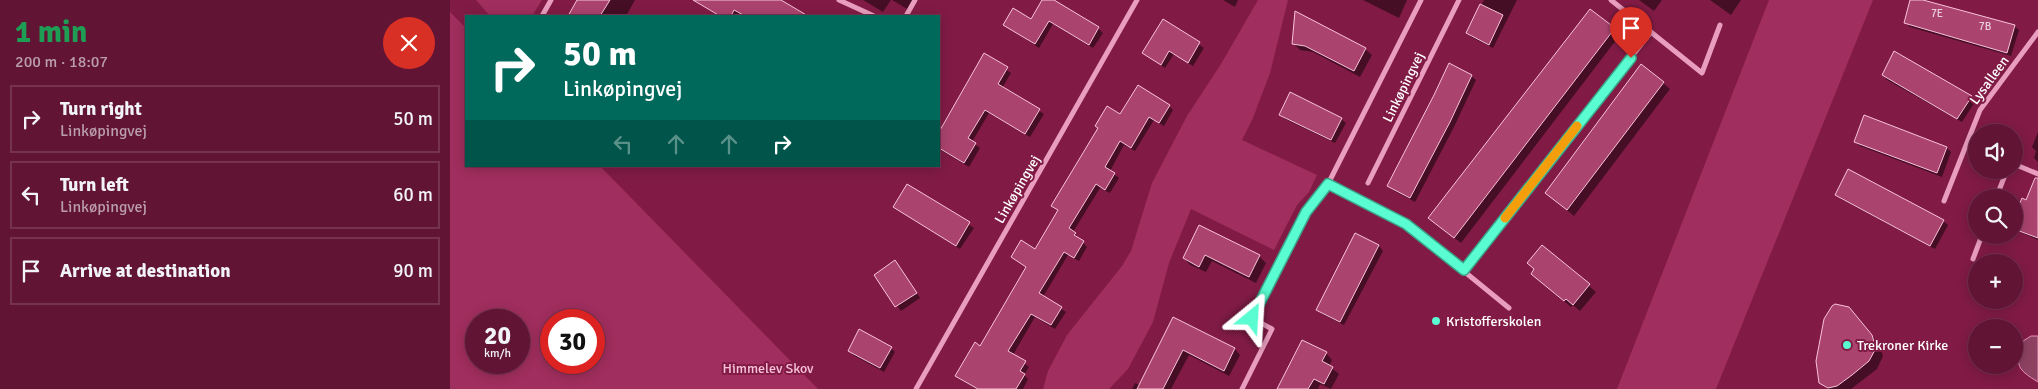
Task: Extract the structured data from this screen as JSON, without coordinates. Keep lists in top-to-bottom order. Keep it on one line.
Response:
{"streets":{"street":["Lysalleen","Linkøpingvej"]},"parks":["Himmelev Skov"],"places":["Kristofferskolen","Trekroner Kirke"],"house_numbers":["7E","7B"],"page":{"heading":["1 min","200 m · 18:07"],"turn":["50 m","Linkøpingvej"],"list":[{"name":"Turn right","note":"Linkøpingvej","value":"50 m"},{"name":"Turn left","note":"Linkøpingvej","value":"60 m"},{"name":"Arrive at destination","value":"90 m"}],"map_buttons":["+","−"],"speed":"20 km/h","limit":"30"}}
